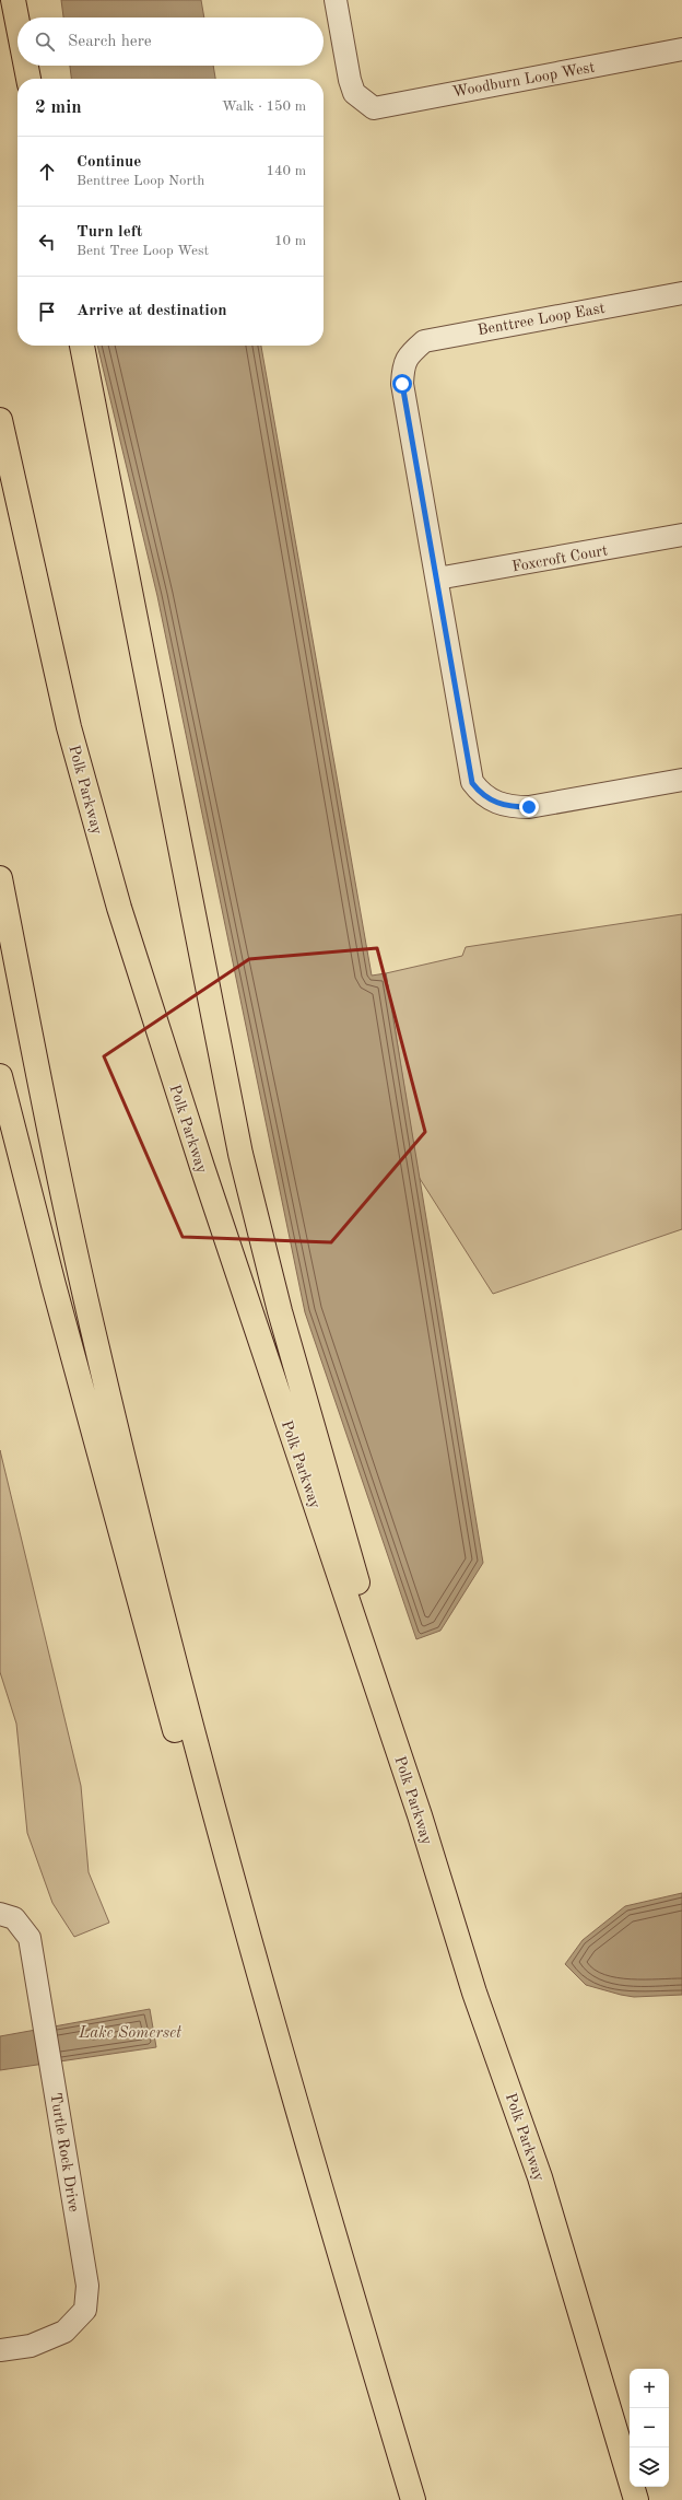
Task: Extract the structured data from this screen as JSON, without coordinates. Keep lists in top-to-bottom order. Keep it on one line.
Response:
{"streets":{"highway":["Polk Parkway"],"street":["Woodburn Loop West","Benttree Loop East","Foxcroft Court","Turtle Rock Drive"]},"crossings":[["Benttree Loop East","Foxcroft Court"]],"water":["Lake Somerset"],"page":{"search":"Search here","heading":["2 min","Walk · 150 m"],"list":[["Continue","Benttree Loop North","140 m"],["Turn left","Bent Tree Loop West","10 m"],"Arrive at destination"],"map_buttons":["+","−"]}}
